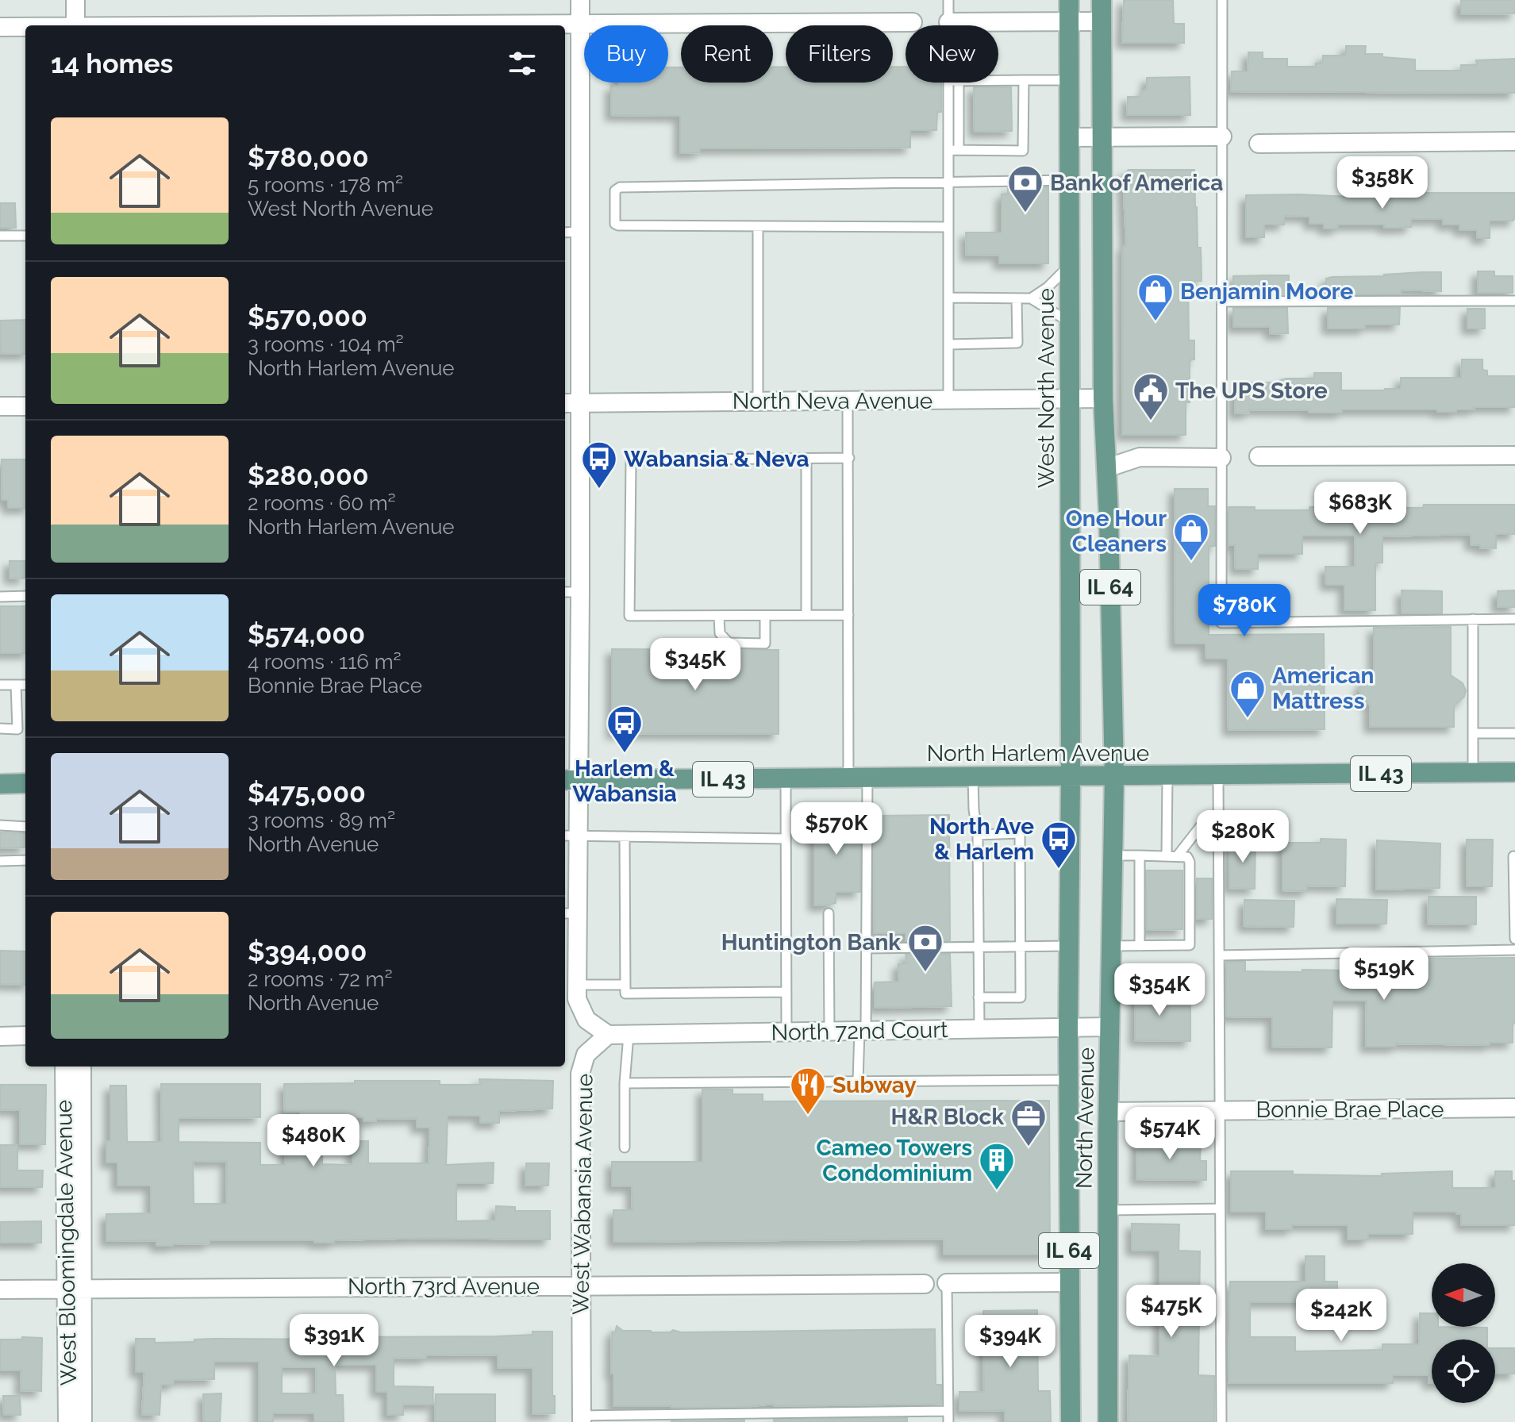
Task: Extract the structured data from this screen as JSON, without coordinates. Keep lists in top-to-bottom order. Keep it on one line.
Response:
{"streets":{"main road":["West North Avenue","IL 64","North Harlem Avenue","IL 43","North Avenue"],"street":["North Neva Avenue","North 72nd Court","Bonnie Brae Place","West Wabansia Avenue","West Bloomingdale Avenue","North 73rd Avenue"]},"crossings":[["West North Avenue","North Neva Avenue"],["West North Avenue","North Harlem Avenue"],["West North Avenue","North Avenue"],["North Neva Avenue","IL 64"],["IL 64","North Harlem Avenue"],["IL 64","North Avenue"],["North Harlem Avenue","North Avenue"],["North 72nd Court","North Avenue"],["North 72nd Court","West Wabansia Avenue"],["Bonnie Brae Place","North Avenue"],["West Wabansia Avenue","North 73rd Avenue"],["West Bloomingdale Avenue","North 73rd Avenue"]],"places":{"bank":["Bank of America","Huntington Bank"],"shop":["Benjamin Moore","One Hour Cleaners","American Mattress"],"public building":["The UPS Store"],"bus stop":["Wabansia & Neva","Harlem & Wabansia","North Ave & Harlem"],"restaurant":["Subway"],"office":["H&R Block"],"building":["Cameo Towers Condominium"]},"north":"left","page":{"chip":["Buy","Rent","Filters","New"],"heading":"14 homes","list":[{"name":"$780,000","note":"5 rooms · 178 m² · West North Avenue"},{"name":"$570,000","note":"3 rooms · 104 m² · North Harlem Avenue"},{"name":"$280,000","note":"2 rooms · 60 m² · North Harlem Avenue"},{"name":"$574,000","note":"4 rooms · 116 m² · Bonnie Brae Place"},{"name":"$475,000","note":"3 rooms · 89 m² · North Avenue"},{"name":"$394,000","note":"2 rooms · 72 m² · North Avenue"}],"price":["$358K","$683K","$780K","$345K","$570K","$280K","$519K","$354K","$574K","$480K","$475K","$242K","$391K","$394K"]}}
